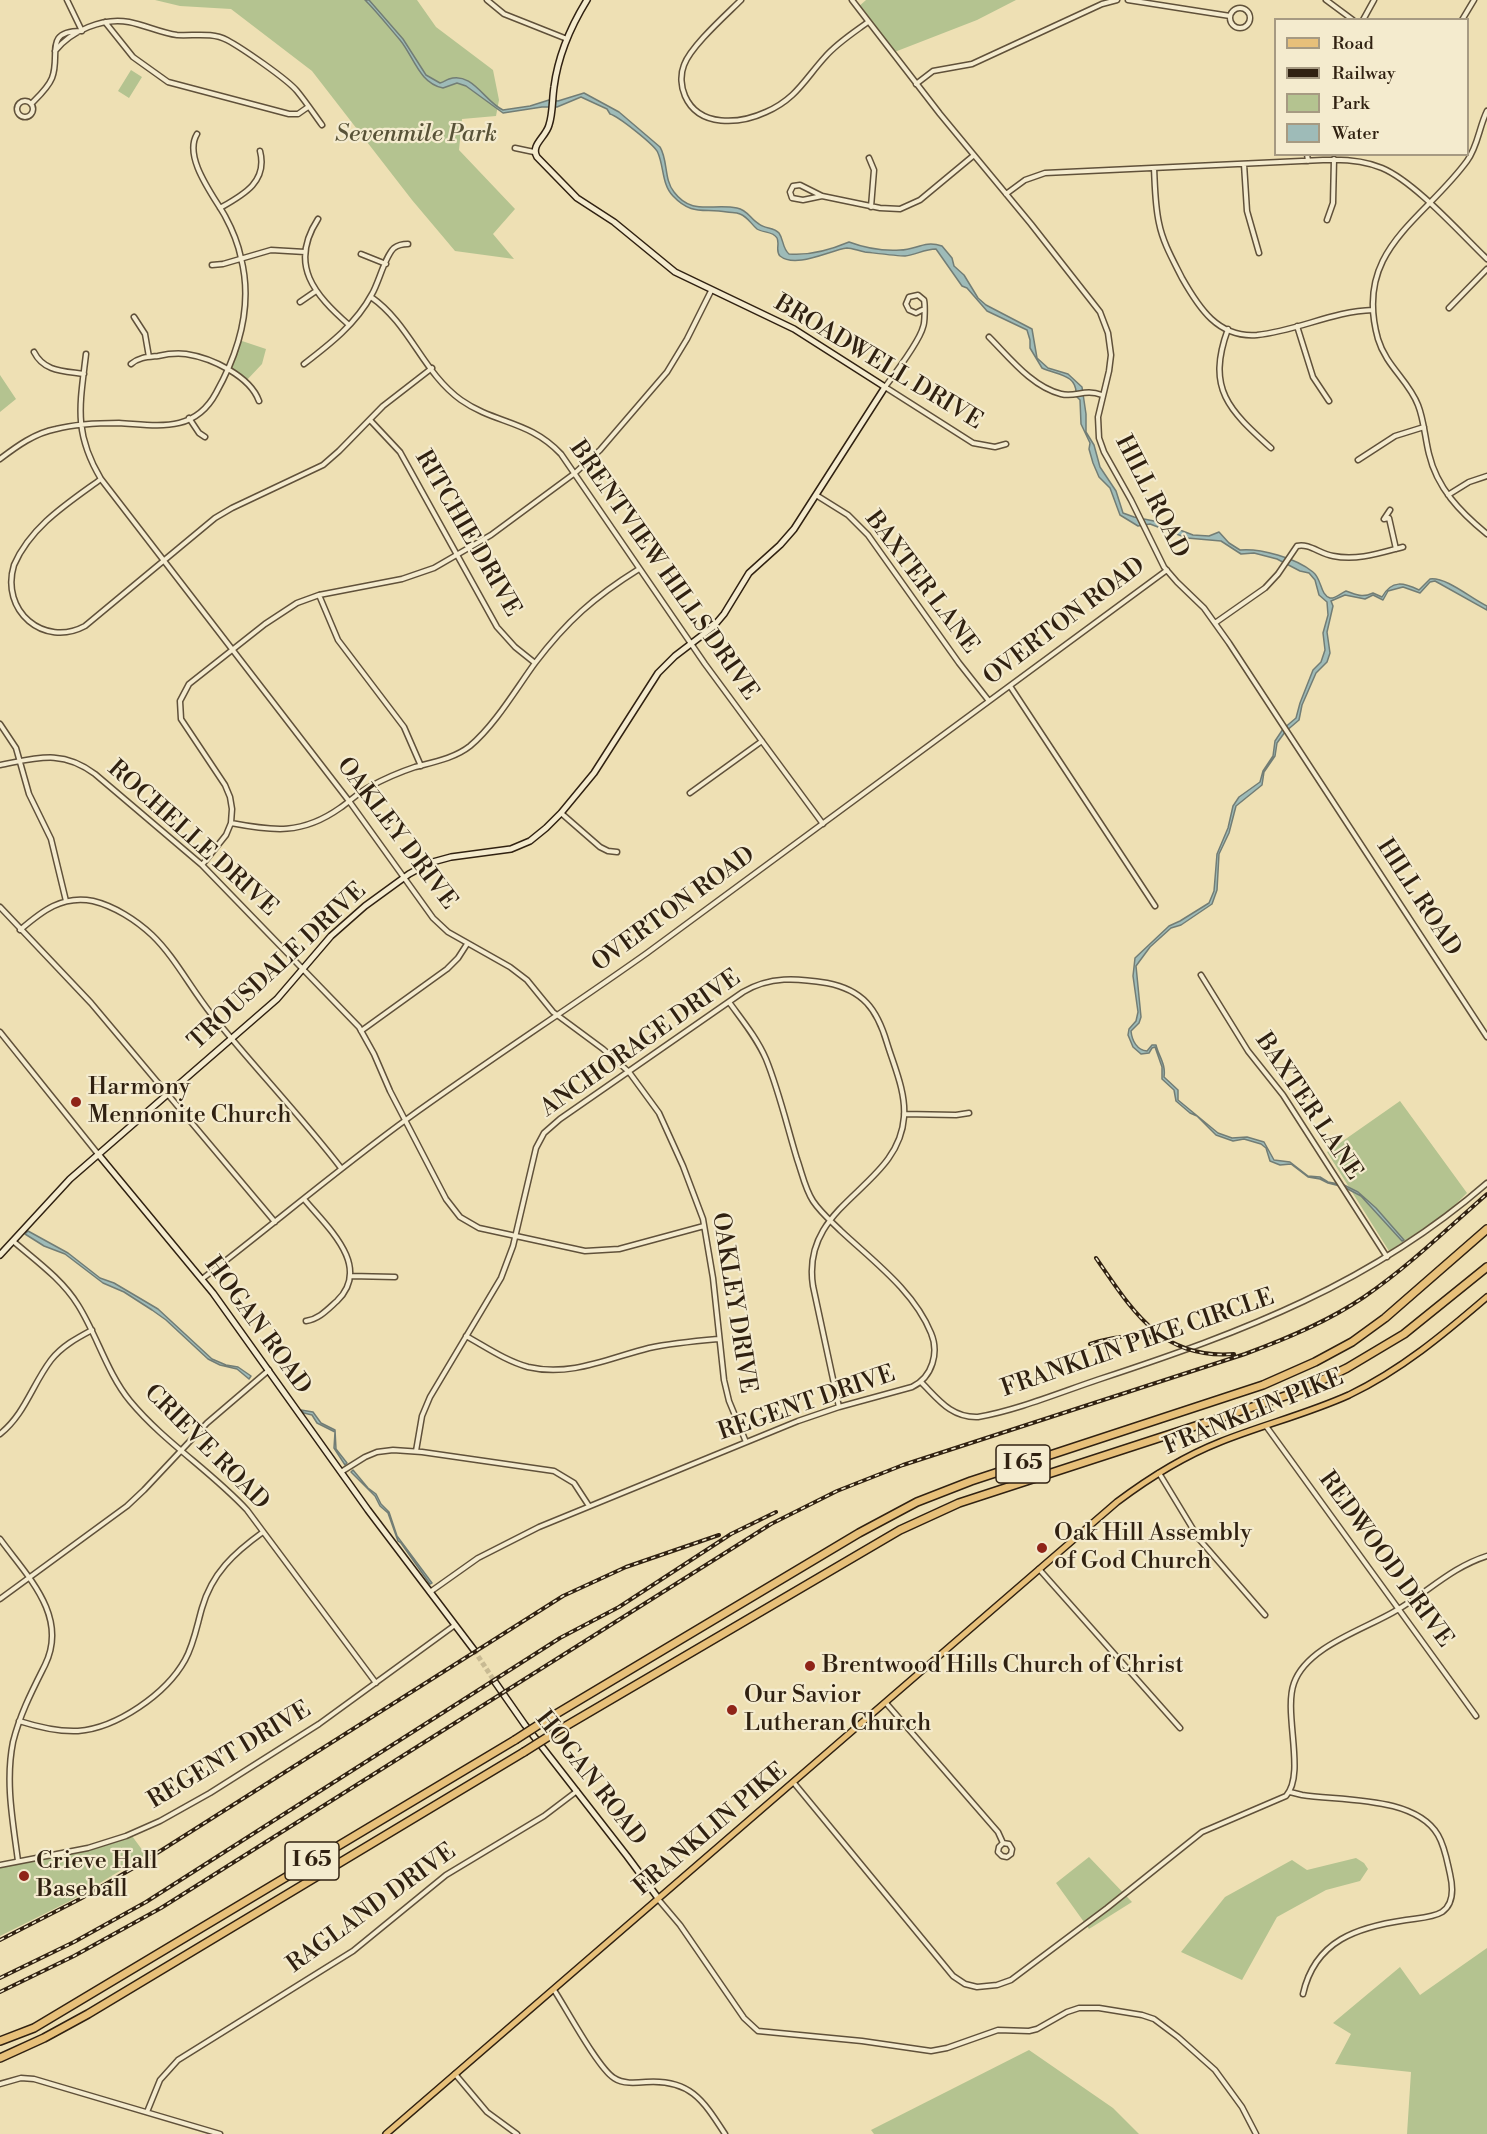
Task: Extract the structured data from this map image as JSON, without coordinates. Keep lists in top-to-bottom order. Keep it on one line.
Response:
{"streets":{"highway":["I 65"],"main road":["FRANKLIN PIKE"],"street":["BROADWELL DRIVE","HILL ROAD","RITCHIE DRIVE","BRENTVIEW HILLS DRIVE","BAXTER LANE","OVERTON ROAD","OAKLEY DRIVE","ROCHELLE DRIVE","TROUSDALE DRIVE","ANCHORAGE DRIVE","HOGAN ROAD","FRANKLIN PIKE CIRCLE","REGENT DRIVE","CRIEVE ROAD","REDWOOD DRIVE","RAGLAND DRIVE"]},"crossings":[["BROADWELL DRIVE","TROUSDALE DRIVE"],["HILL ROAD","OVERTON ROAD"],["BRENTVIEW HILLS DRIVE","OVERTON ROAD"],["BRENTVIEW HILLS DRIVE","TROUSDALE DRIVE"],["BAXTER LANE","OVERTON ROAD"],["BAXTER LANE","TROUSDALE DRIVE"],["BAXTER LANE","FRANKLIN PIKE CIRCLE"],["OVERTON ROAD","OAKLEY DRIVE"],["OVERTON ROAD","ROCHELLE DRIVE"],["OVERTON ROAD","HOGAN ROAD"],["OAKLEY DRIVE","ROCHELLE DRIVE"],["OAKLEY DRIVE","TROUSDALE DRIVE"],["OAKLEY DRIVE","ANCHORAGE DRIVE"],["OAKLEY DRIVE","REGENT DRIVE"],["ROCHELLE DRIVE","TROUSDALE DRIVE"],["ROCHELLE DRIVE","ANCHORAGE DRIVE"],["TROUSDALE DRIVE","HOGAN ROAD"],["TROUSDALE DRIVE","CRIEVE ROAD"],["ANCHORAGE DRIVE","REGENT DRIVE"],["HOGAN ROAD","REGENT DRIVE"],["HOGAN ROAD","FRANKLIN PIKE"],["HOGAN ROAD","RAGLAND DRIVE"],["FRANKLIN PIKE CIRCLE","REGENT DRIVE"],["REGENT DRIVE","CRIEVE ROAD"],["FRANKLIN PIKE","REDWOOD DRIVE"]],"parks":["Sevenmile Park"],"places":["Harmony Mennonite Church","Oak Hill Assembly of God Church","Brentwood Hills Church of Christ","Our Savior Lutheran Church","Crieve Hall Baseball"],"legend":["Road","Railway","Park","Water"]}
